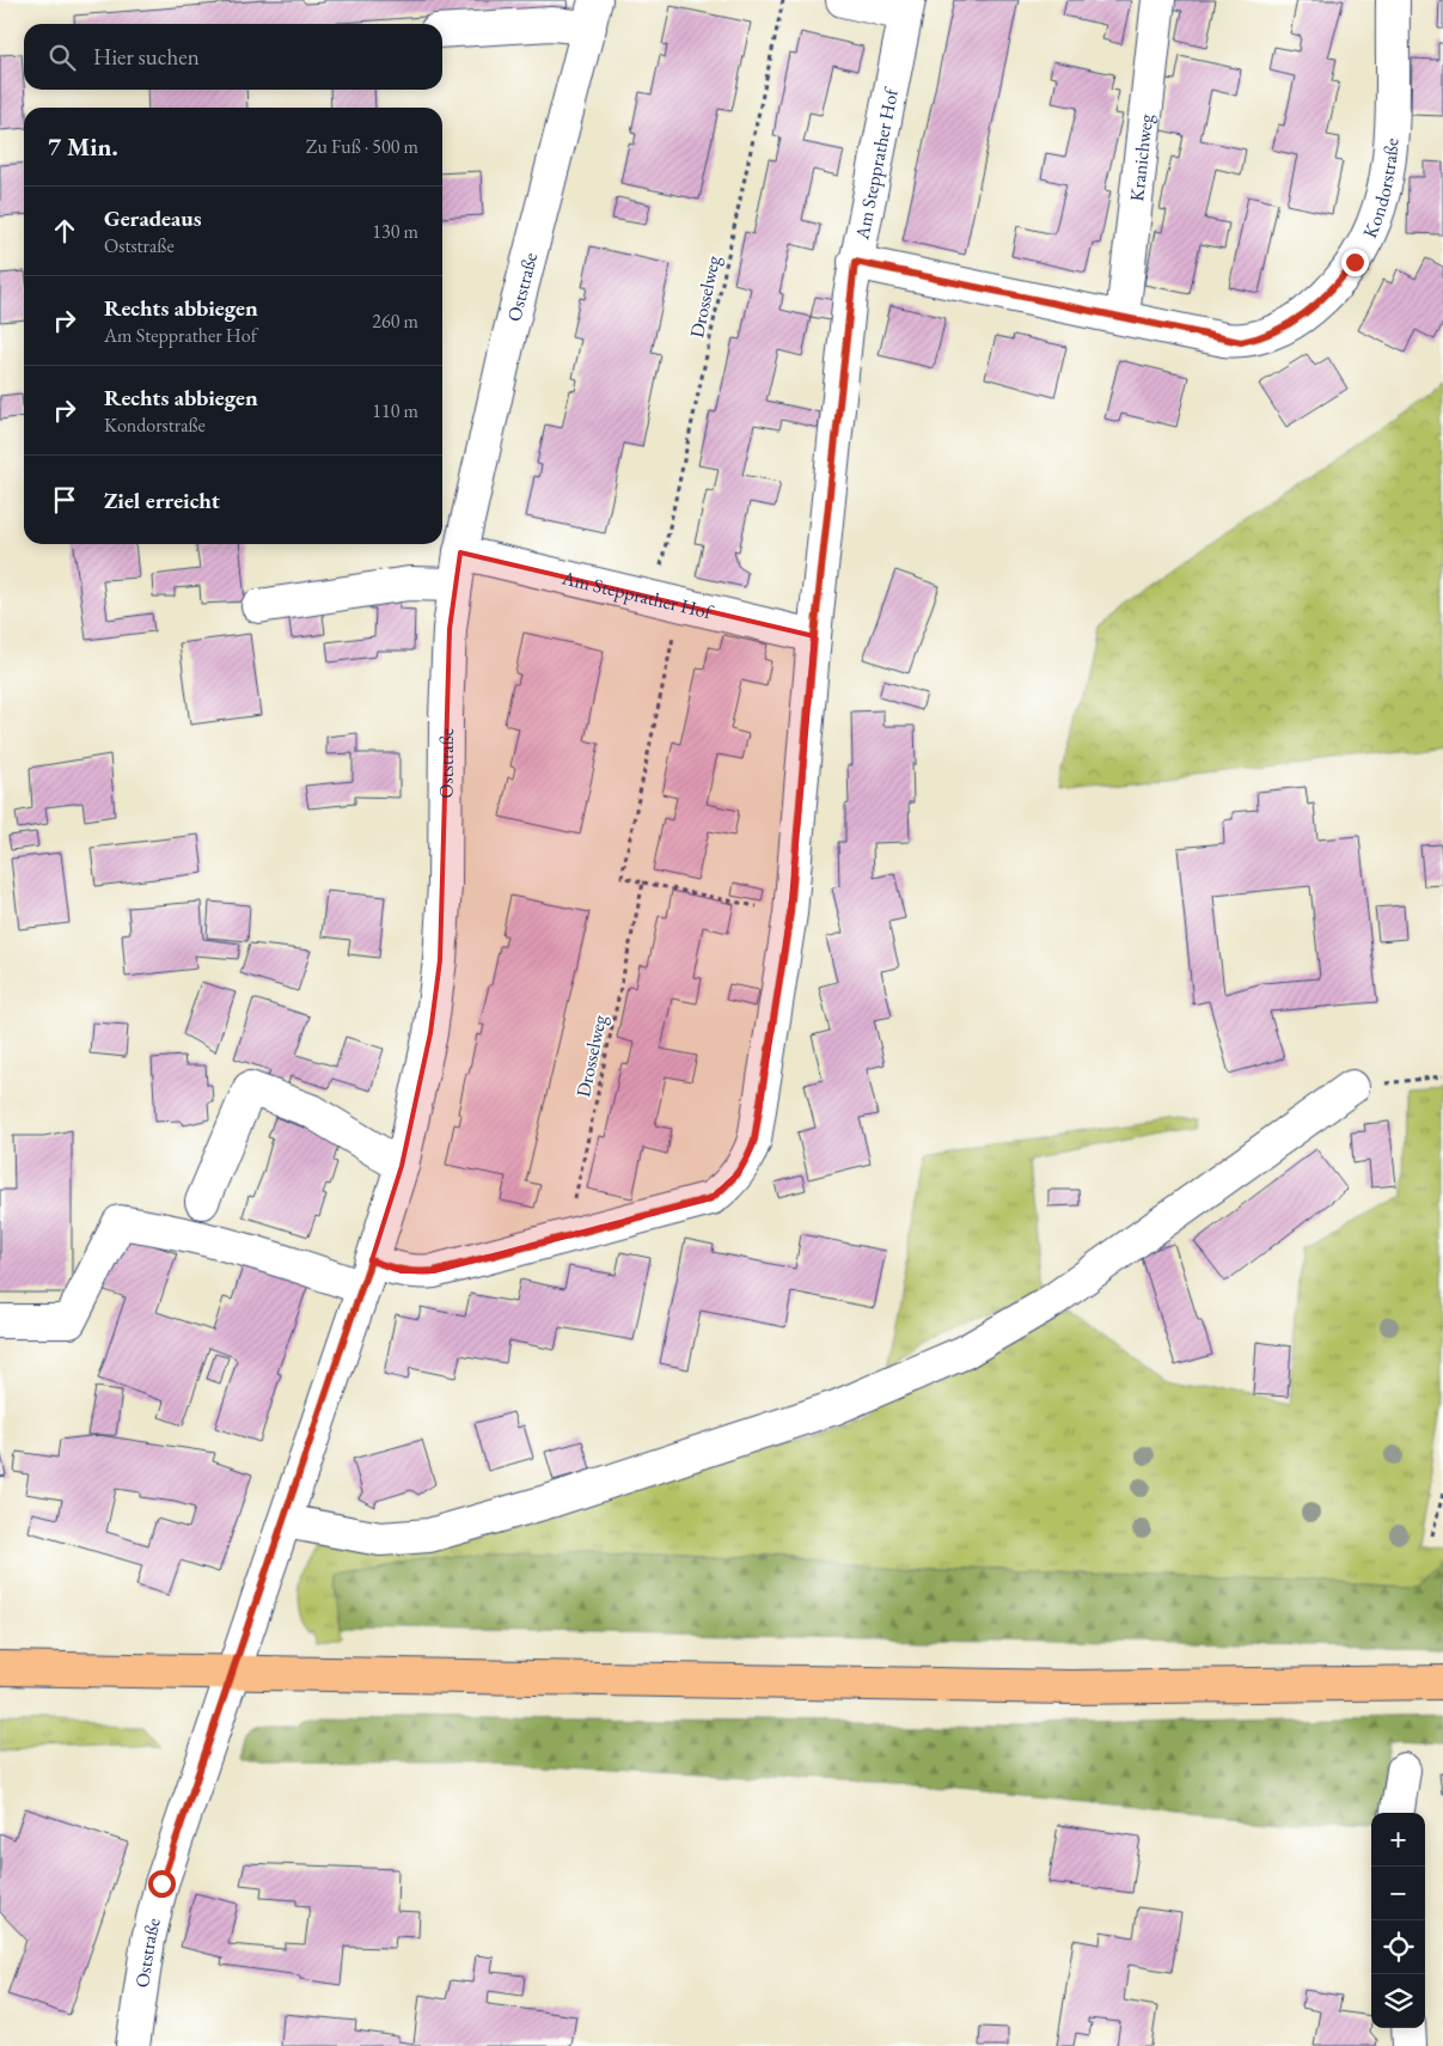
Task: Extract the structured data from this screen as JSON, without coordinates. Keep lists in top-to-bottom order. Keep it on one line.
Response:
{"streets":{"street":["Kranichweg","Am Stepprather Hof","Kondorstraße","Oststraße"],"path":["Drosselweg"]},"crossings":[["Kranichweg","Kondorstraße"],["Am Stepprather Hof","Kondorstraße"],["Am Stepprather Hof","Oststraße"],["Am Stepprather Hof","Drosselweg"]],"page":{"search":"Hier suchen","heading":["7 Min.","Zu Fuß · 500 m"],"list":[["Geradeaus","Oststraße","130 m"],["Rechts abbiegen","Am Stepprather Hof","260 m"],["Rechts abbiegen","Kondorstraße","110 m"],"Ziel erreicht"],"map_buttons":["+","−"]}}
